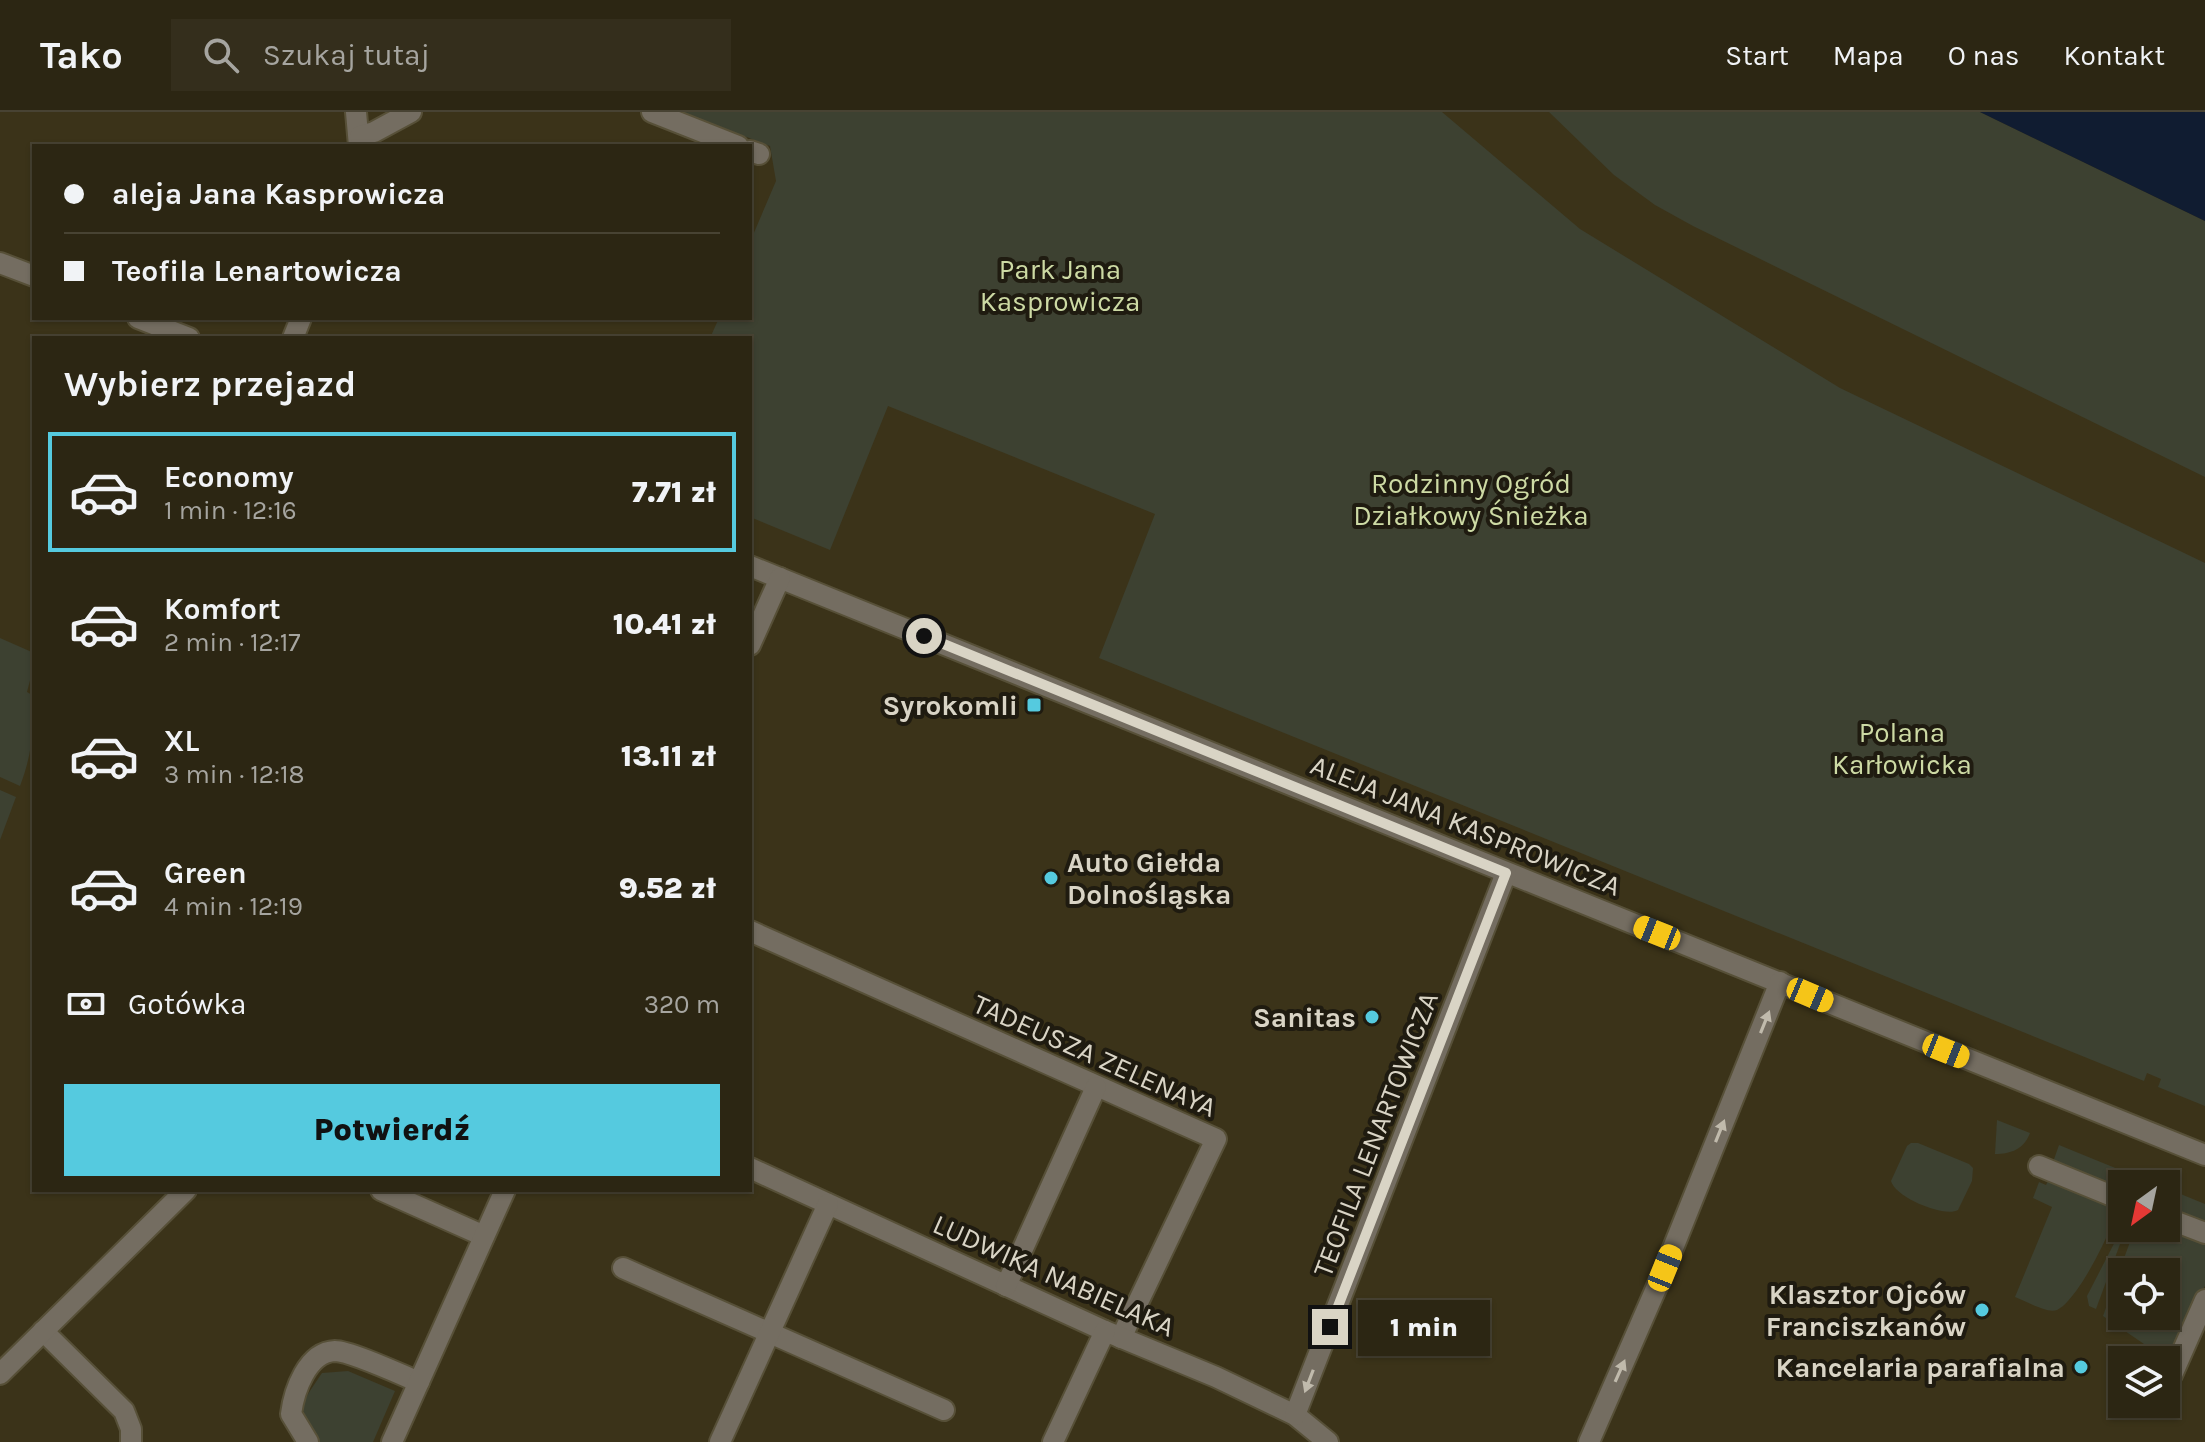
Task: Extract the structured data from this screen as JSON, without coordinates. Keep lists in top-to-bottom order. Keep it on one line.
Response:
{"streets":{"street":["ALEJA JANA KASPROWICZA","TADEUSZA ZELENAYA","TEOFILA LENARTOWICZA","LUDWIKA NABIELAKA"]},"crossings":[["ALEJA JANA KASPROWICZA","TEOFILA LENARTOWICZA"],["TADEUSZA ZELENAYA","LUDWIKA NABIELAKA"],["TEOFILA LENARTOWICZA","LUDWIKA NABIELAKA"]],"one_way":["TEOFILA LENARTOWICZA"],"parks":["Park Jana Kasprowicza","Rodzinny Ogród Działkowy Śnieżka","Polana Karłowicka"],"places":{"transit":["Syrokomli"],"other":["Auto Giełda Dolnośląska","Sanitas","Klasztor Ojców Franciszkanów","Kancelaria parafialna"]},"north":"bottom left","page":{"header":"Tako","search":"Szukaj tutaj","nav":["Start","Mapa","O nas","Kontakt"],"banner":["aleja Jana Kasprowicza","Teofila Lenartowicza"],"heading":"Wybierz przejazd","list":[{"name":"Economy","note":"1 min · 12:16","value":"7.71 zł"},{"name":"Komfort","note":"2 min · 12:17","value":"10.41 zł"},{"name":"XL","note":"3 min · 12:18","value":"13.11 zł"},{"name":"Green","note":"4 min · 12:19","value":"9.52 zł"}],"pay":["Gotówka","320 m"],"buttons":"Potwierdź","bubble":"1 min"}}
